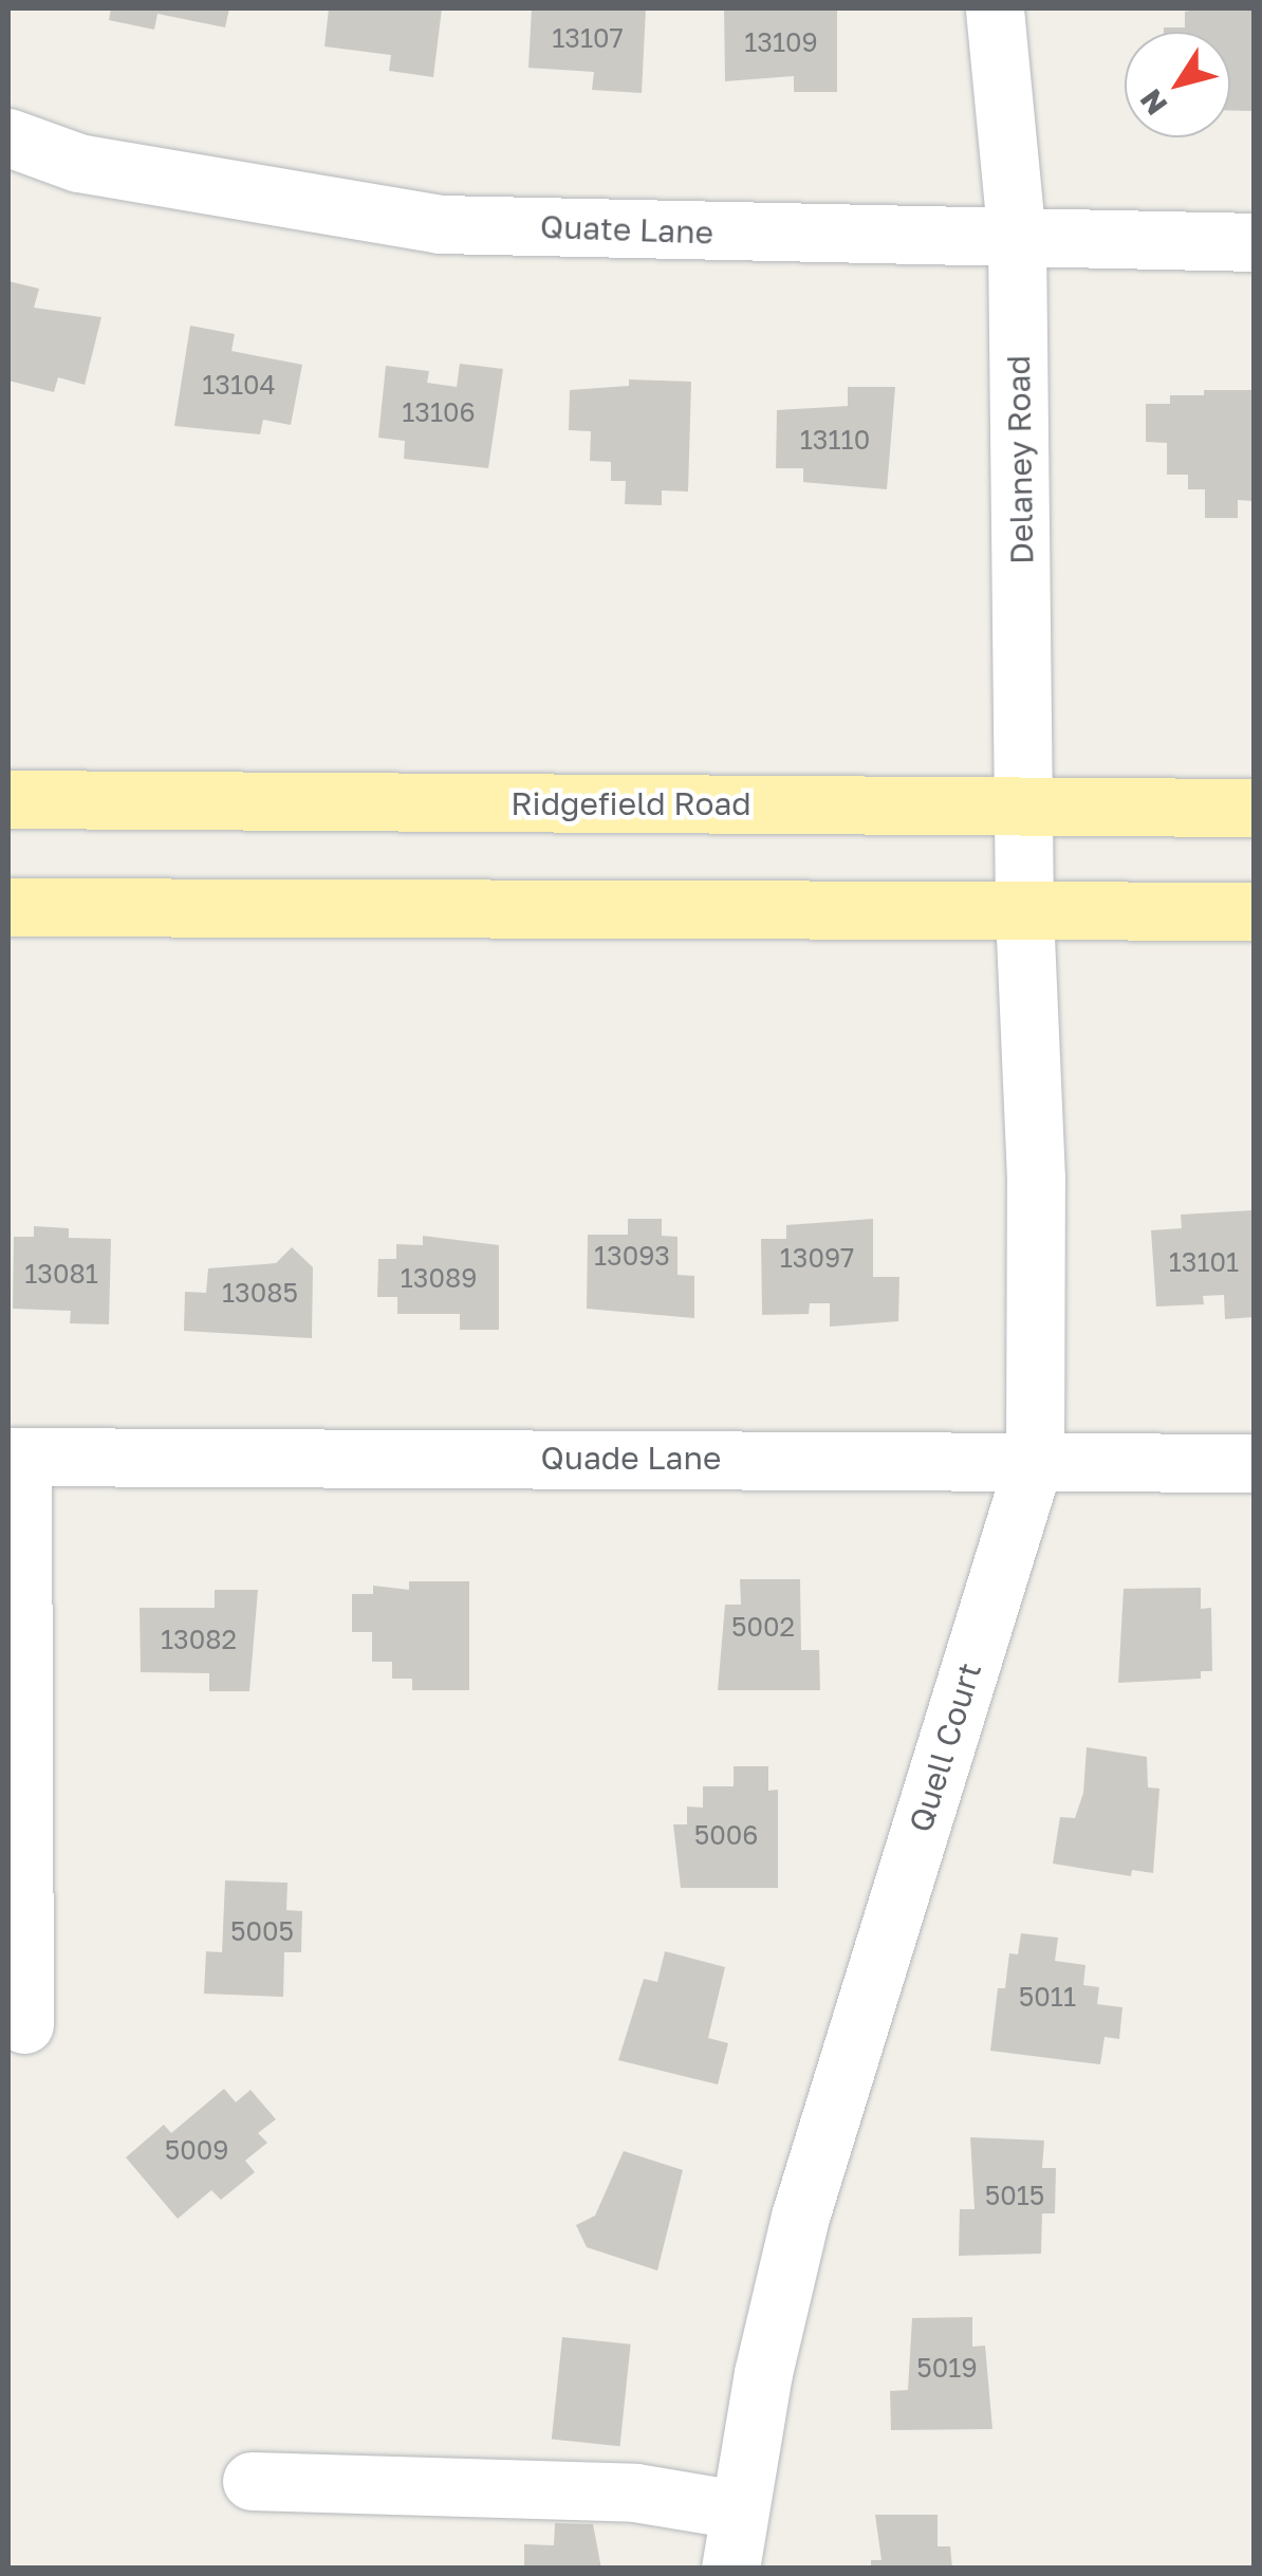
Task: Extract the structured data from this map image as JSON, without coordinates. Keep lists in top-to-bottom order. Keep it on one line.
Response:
{"streets":{"main road":["Ridgefield Road"],"street":["Quate Lane","Delaney Road","Quade Lane","Quell Court"]},"crossings":[["Quate Lane","Delaney Road"],["Delaney Road","Ridgefield Road"],["Delaney Road","Quell Court"],["Quade Lane","Quell Court"]],"house_numbers":["13107","13109","13104","13106","13110","13093","13097","13101","13081","13089","13085","5002","13082","5006","5005","5011","5009","5015","5019"],"north":"bottom left"}
